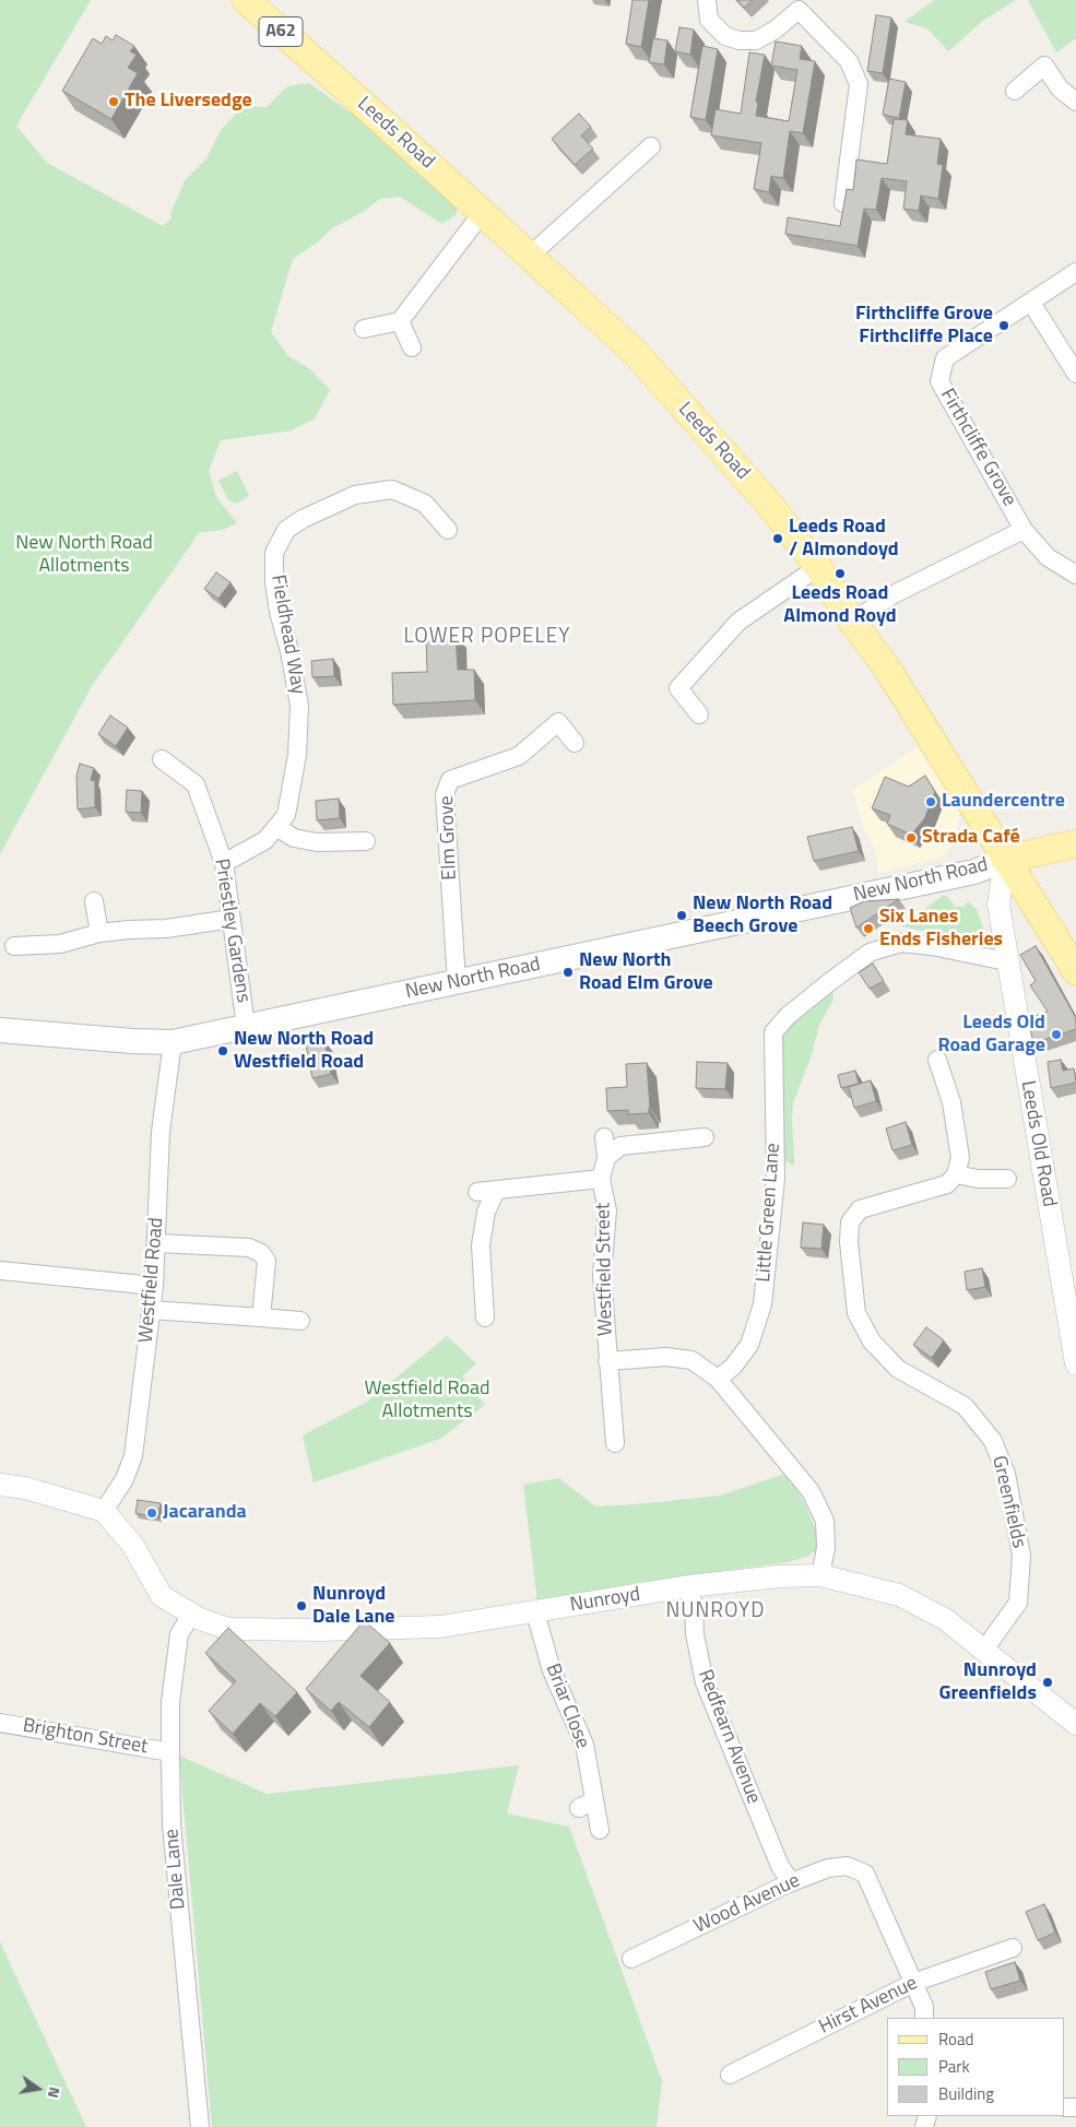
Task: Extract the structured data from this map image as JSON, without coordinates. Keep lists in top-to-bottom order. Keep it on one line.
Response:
{"streets":{"main road":["A62","Leeds Road","New North Road"],"street":["Firthcliffe Grove","Fieldhead Way","Elm Grove","Priestley Gardens","Leeds Old Road","Little Green Lane","Westfield Street","Westfield Road","Greenfields","Nunroyd","Briar Close","Brighton Street","Redfearn Avenue","Dale Lane","Wood Avenue","Hirst Avenue"]},"crossings":[["Leeds Road","New North Road"],["Leeds Road","Leeds Old Road"],["Fieldhead Way","Priestley Gardens"],["Elm Grove","New North Road"],["New North Road","Priestley Gardens"],["New North Road","Leeds Old Road"],["New North Road","Westfield Road"],["Leeds Old Road","Little Green Lane"],["Little Green Lane","Westfield Street"],["Westfield Road","Nunroyd"],["Greenfields","Nunroyd"],["Nunroyd","Briar Close"],["Nunroyd","Redfearn Avenue"],["Nunroyd","Dale Lane"],["Brighton Street","Dale Lane"],["Redfearn Avenue","Wood Avenue"],["Wood Avenue","Hirst Avenue"]],"districts":["LOWER POPELEY","NUNROYD"],"parks":["New North Road Allotments","Westfield Road Allotments"],"places":["The Liversedge","Firthcliffe Grove Firthcliffe Place","Leeds Road / Almondoyd","Leeds Road Almond Royd","Laundercentre","Strada Café","New North Road Beech Grove","Six Lanes Ends Fisheries","New North Road Elm Grove","Leeds Old Road Garage","New North Road Westfield Road","Jacaranda","Nunroyd Dale Lane","Nunroyd Greenfields"],"legend":["Road","Park","Building"],"north":"right"}
